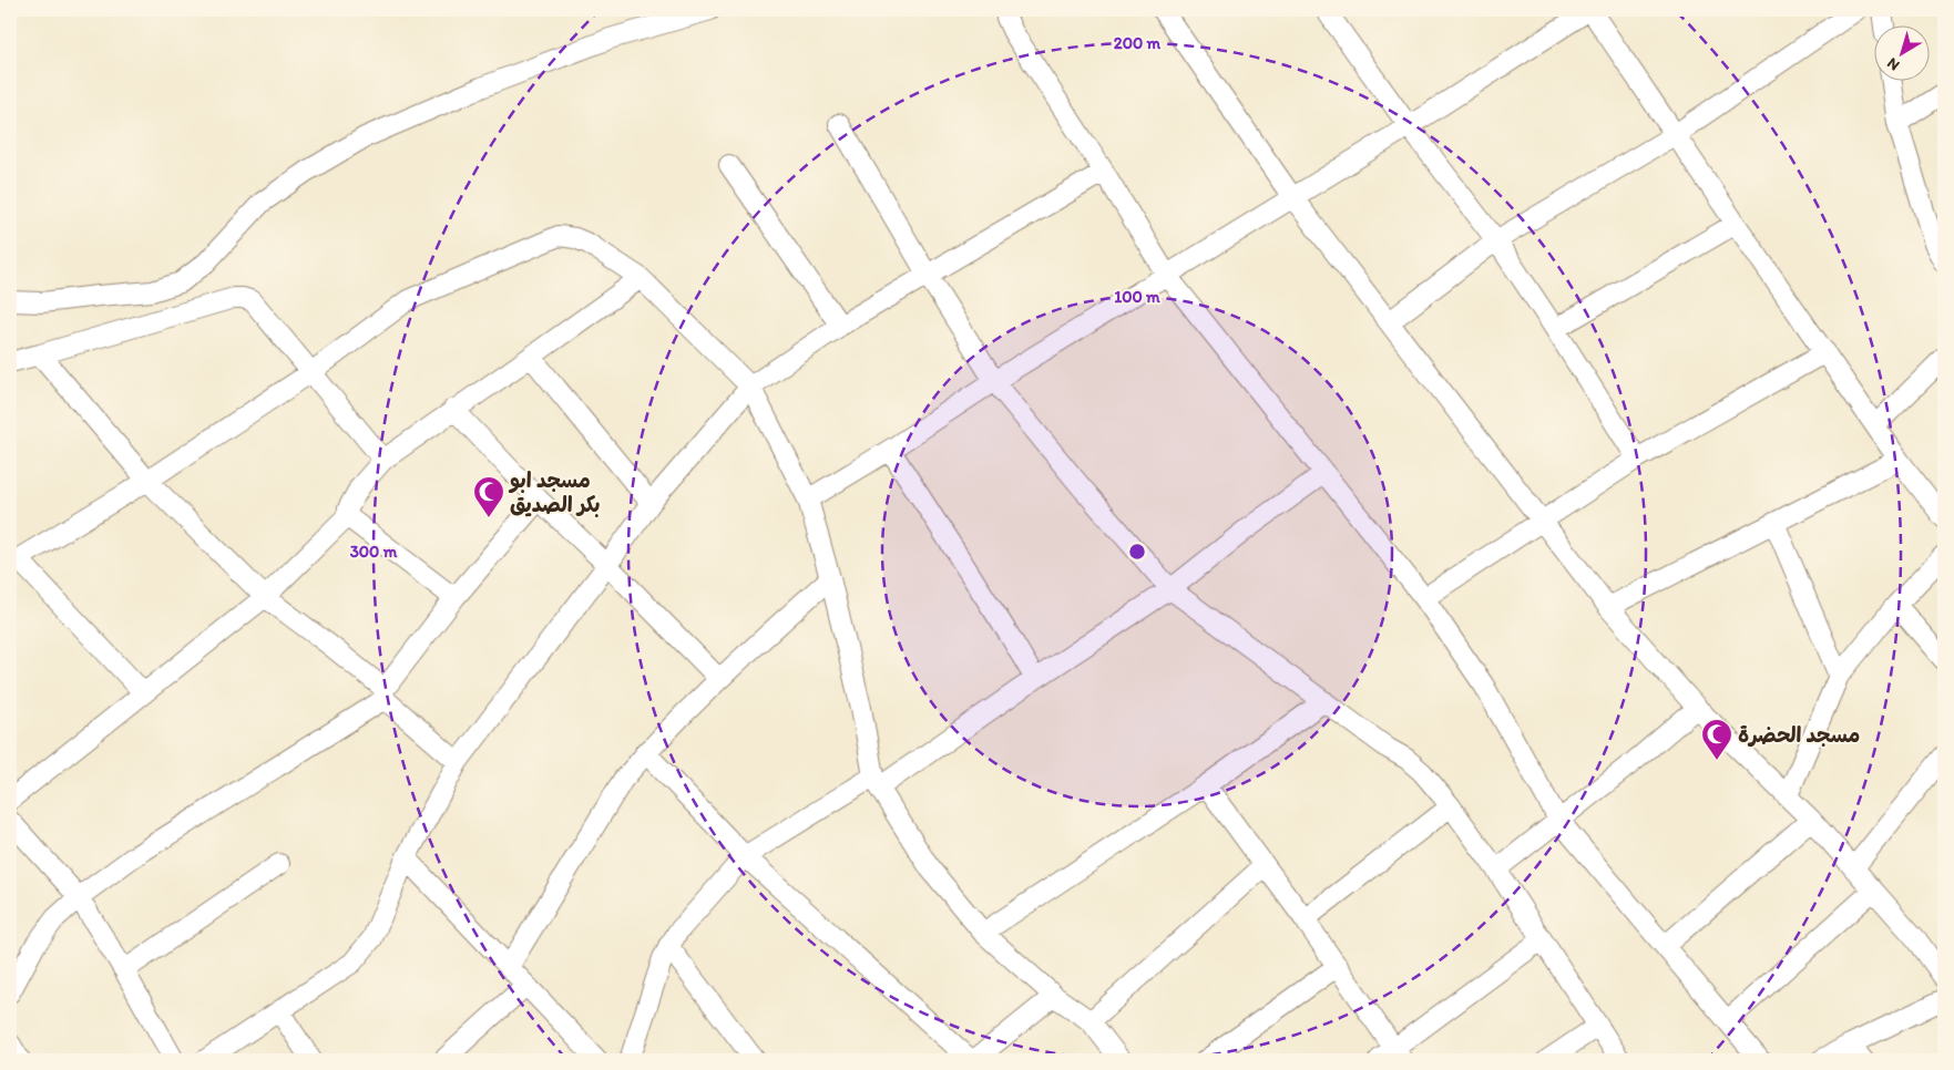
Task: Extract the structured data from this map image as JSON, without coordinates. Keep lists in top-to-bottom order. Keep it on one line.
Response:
{"places":{"mosque":["مسجد ابو بكر الصديق","مسجد الحضرة"]},"north":"bottom left","rings":["200 m","100 m","300 m"]}
